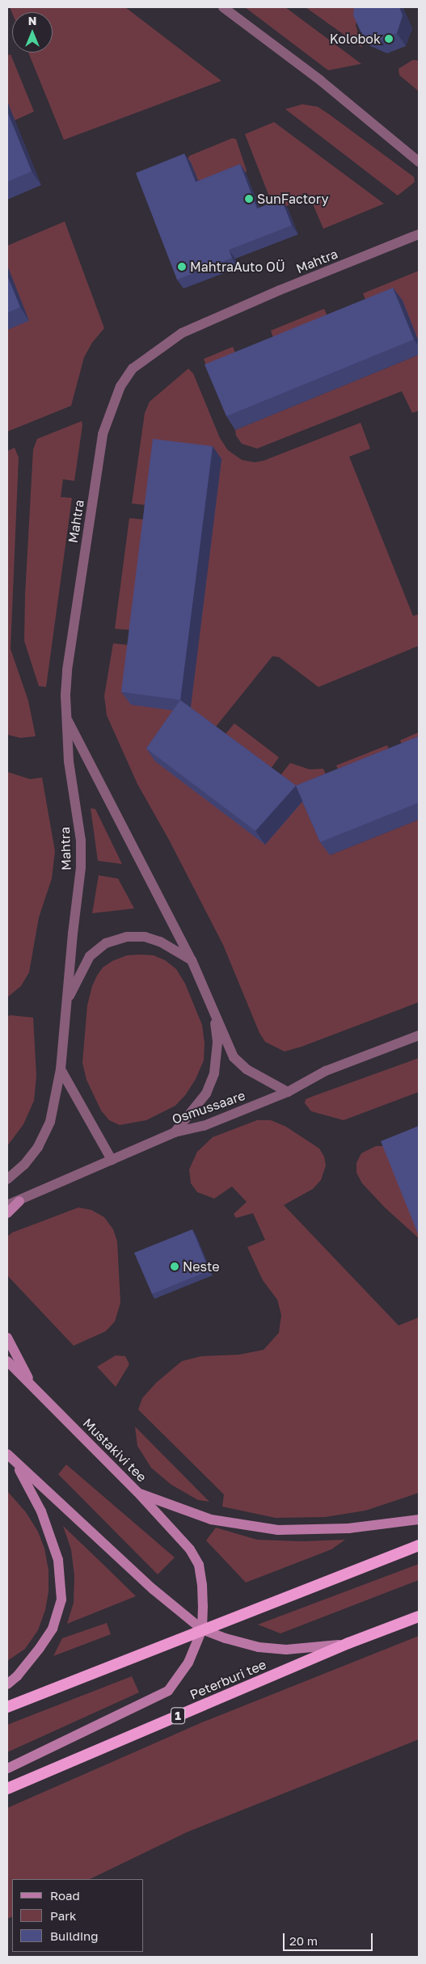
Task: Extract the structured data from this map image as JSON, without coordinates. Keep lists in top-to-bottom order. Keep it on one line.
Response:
{"streets":{"highway":["Peterburi tee","1"],"main road":["Mustakivi tee"],"street":["Mahtra","Osmussaare"]},"places":["Kolobok","SunFactory","MahtraAuto OÜ","Neste"],"legend":["Road","Park","Building"],"scale_bar":"20 m","north":"top"}
